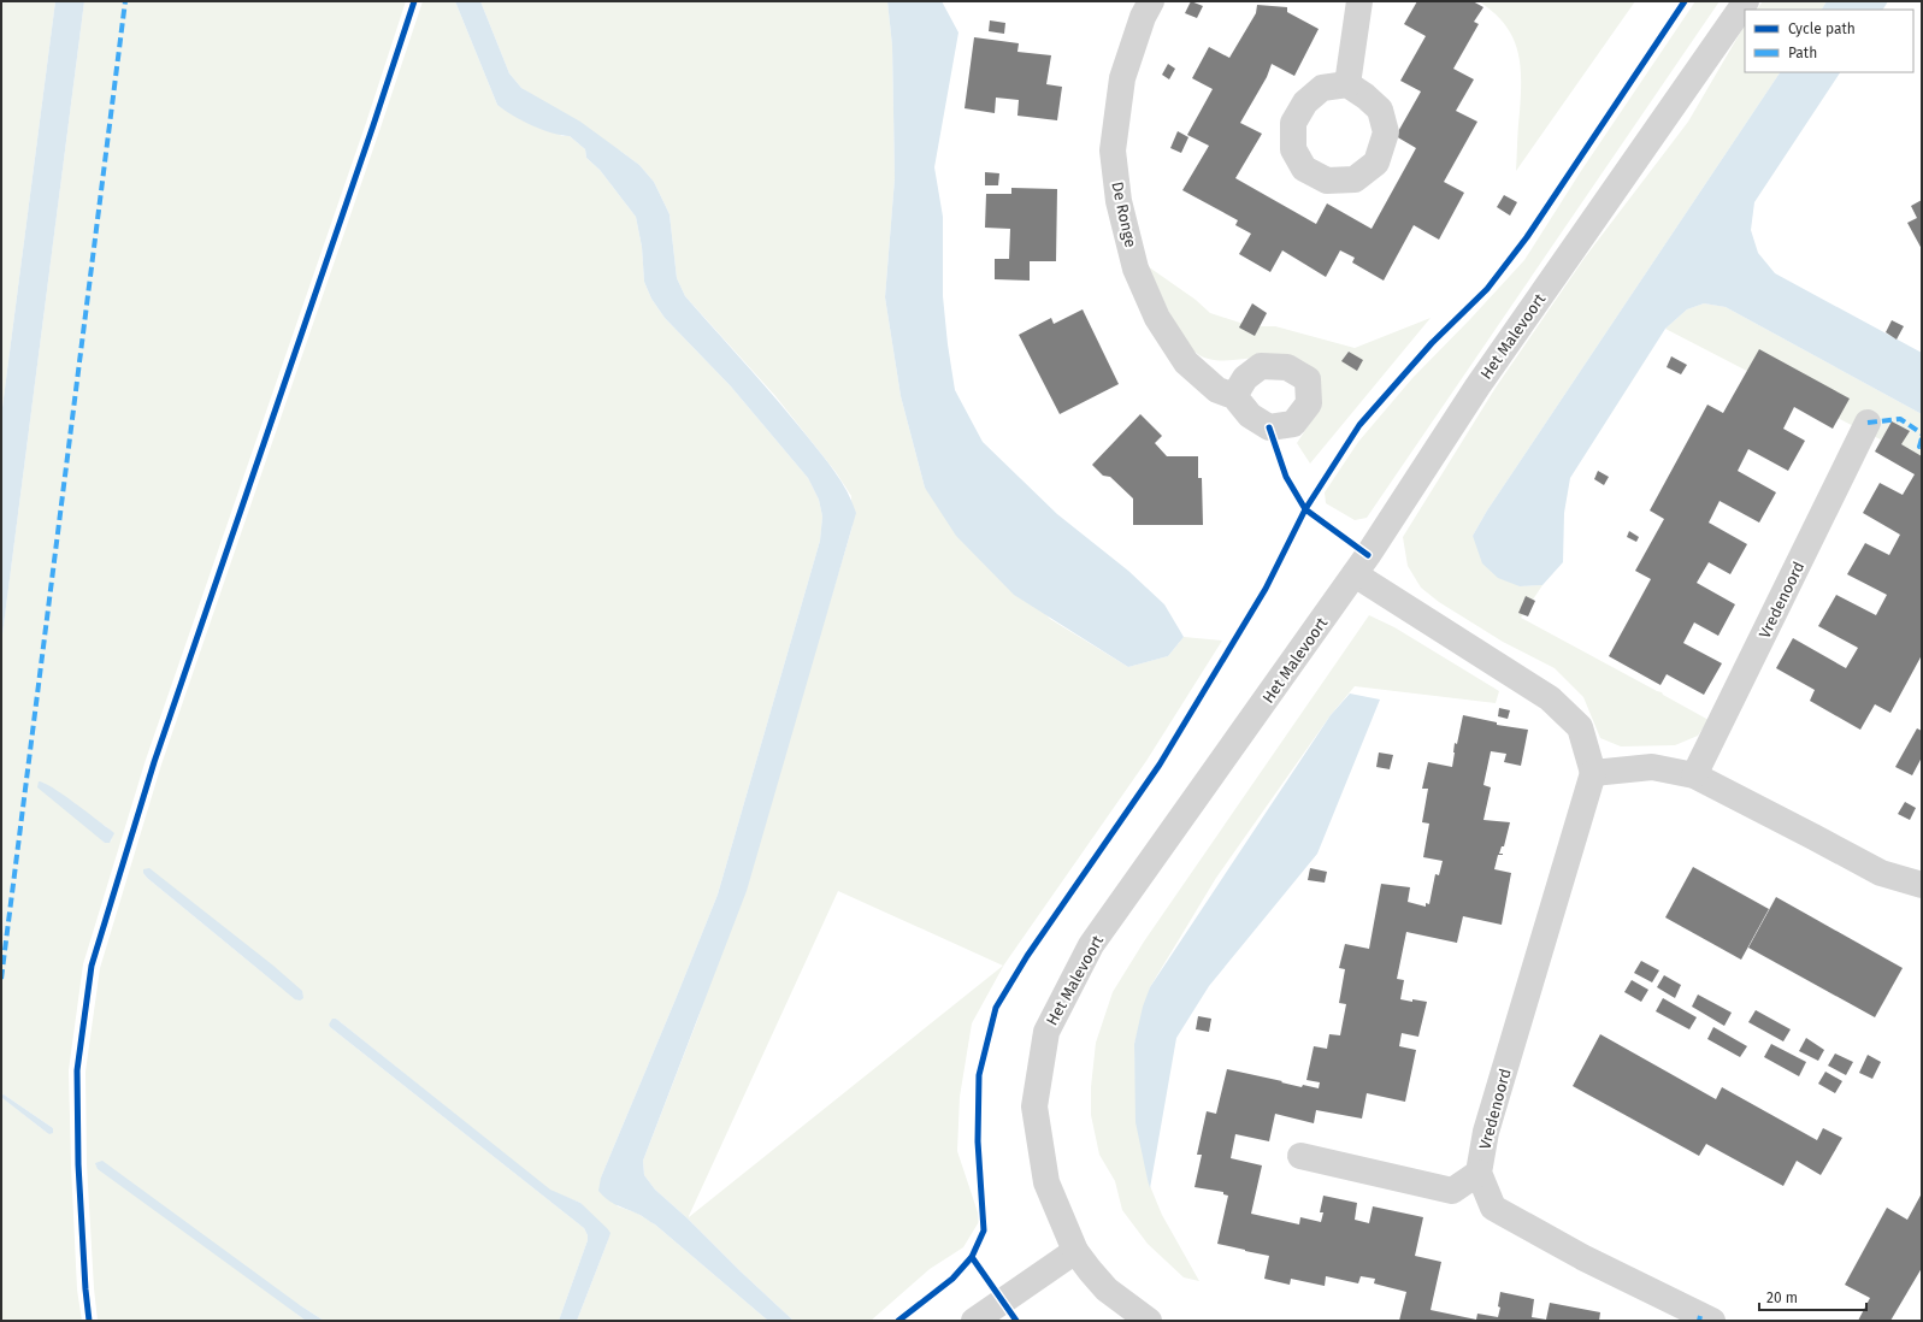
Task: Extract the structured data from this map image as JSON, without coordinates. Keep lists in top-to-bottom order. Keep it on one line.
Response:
{"streets":{"street":["De Ronge","Het Malevoort","Vredenoord"]},"legend":["Cycle path","Path"],"scale_bar":"20 m"}
